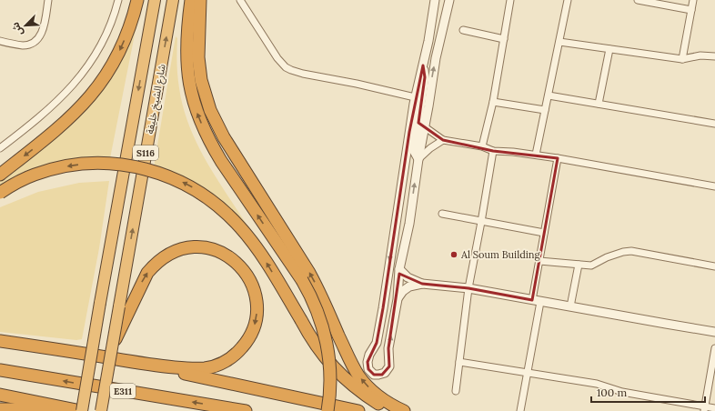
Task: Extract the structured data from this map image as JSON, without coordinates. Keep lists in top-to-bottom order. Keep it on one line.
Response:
{"streets":{"highway":["شارع الشيخ خليفة","S116","E311"]},"places":["Al Soum Building"],"scale_bar":"100 m","north":"bottom left"}
